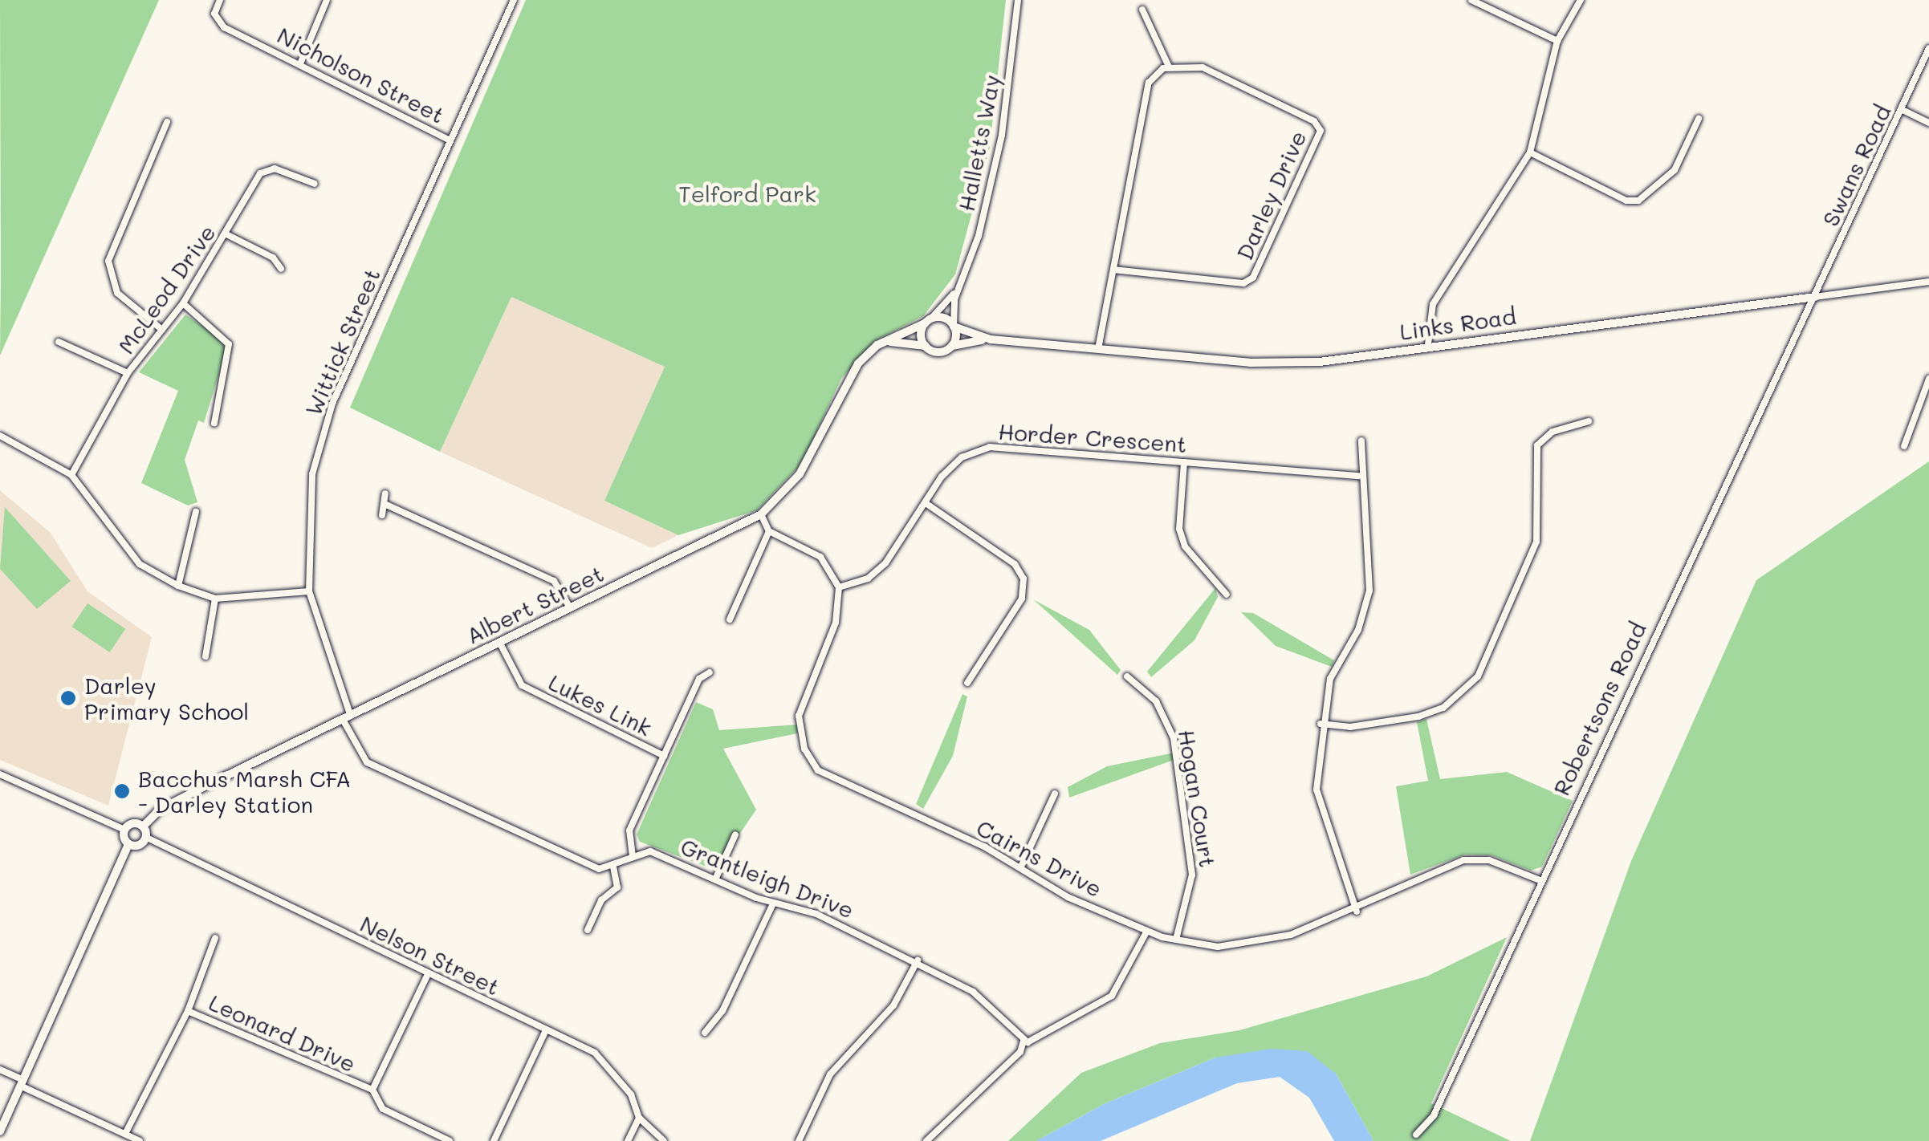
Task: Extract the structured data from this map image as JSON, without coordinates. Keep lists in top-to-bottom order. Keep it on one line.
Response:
{"streets":{"street":["Nicholson Street","Halletts Way","Swans Road","Darley Drive","McLeod Drive","Links Road","Wittick Street","Horder Crescent","Albert Street","Lukes Link","Robertsons Road","Hogan Court","Cairns Drive","Grantleigh Drive","Nelson Street","Leonard Drive"]},"crossings":[["Nicholson Street","Wittick Street"],["Halletts Way","Links Road"],["Halletts Way","Albert Street"],["Swans Road","Links Road"],["Swans Road","Robertsons Road"],["Links Road","Albert Street"],["Links Road","Robertsons Road"],["Wittick Street","Albert Street"],["Horder Crescent","Cairns Drive"],["Albert Street","Lukes Link"],["Robertsons Road","Cairns Drive"],["Hogan Court","Cairns Drive"],["Nelson Street","Leonard Drive"]],"parks":["Telford Park"],"places":["Darley Primary School","Bacchus Marsh CFA - Darley Station"]}
